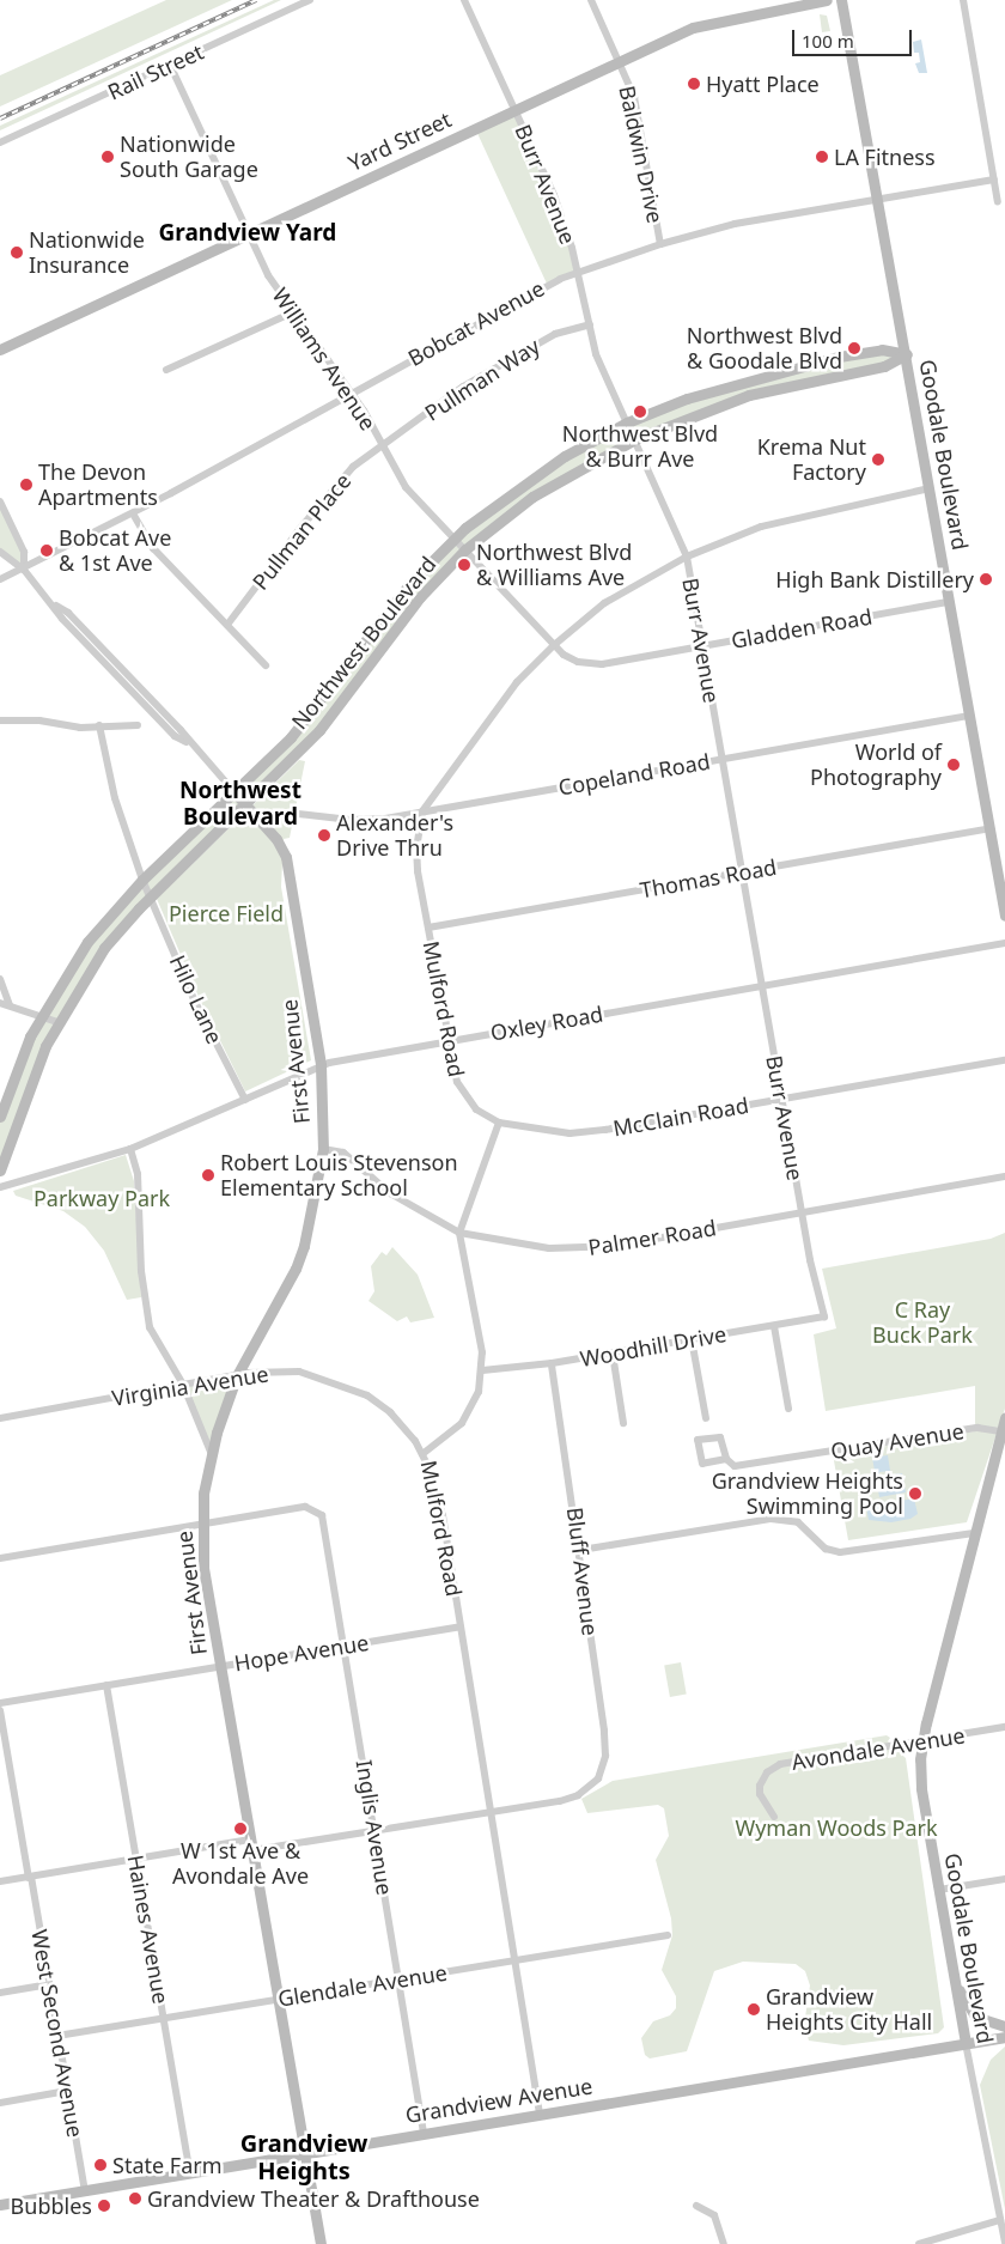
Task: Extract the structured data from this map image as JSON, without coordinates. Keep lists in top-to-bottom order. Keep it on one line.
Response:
{"streets":{"main road":["Yard Street","Goodale Boulevard","Northwest Boulevard","First Avenue","Grandview Avenue"],"street":["Rail Street","Baldwin Drive","Burr Avenue","Bobcat Avenue","Williams Avenue","Pullman Way","Pullman Place","Gladden Road","Copeland Road","Thomas Road","Hilo Lane","Mulford Road","Oxley Road","McClain Road","Palmer Road","Woodhill Drive","Virginia Avenue","Quay Avenue","Bluff Avenue","Hope Avenue","Avondale Avenue","Inglis Avenue","Haines Avenue","Glendale Avenue","West Second Avenue"]},"crossings":[["Rail Street","Williams Avenue"],["Yard Street","Baldwin Drive"],["Yard Street","Burr Avenue"],["Yard Street","Williams Avenue"],["Baldwin Drive","Bobcat Avenue"],["Burr Avenue","Bobcat Avenue"],["Burr Avenue","Pullman Way"],["Burr Avenue","Gladden Road"],["Burr Avenue","Northwest Boulevard"],["Burr Avenue","Copeland Road"],["Burr Avenue","Thomas Road"],["Burr Avenue","Oxley Road"],["Burr Avenue","McClain Road"],["Burr Avenue","Palmer Road"],["Burr Avenue","Woodhill Drive"],["Bobcat Avenue","Williams Avenue"],["Bobcat Avenue","Goodale Boulevard"],["Bobcat Avenue","First Avenue"],["Williams Avenue","Pullman Way"],["Williams Avenue","Pullman Place"],["Williams Avenue","Gladden Road"],["Williams Avenue","Northwest Boulevard"],["Pullman Way","Pullman Place"],["Goodale Boulevard","Gladden Road"],["Goodale Boulevard","Northwest Boulevard"],["Goodale Boulevard","Copeland Road"],["Goodale Boulevard","Thomas Road"],["Goodale Boulevard","Quay Avenue"],["Goodale Boulevard","Avondale Avenue"],["Goodale Boulevard","Grandview Avenue"],["Northwest Boulevard","Hilo Lane"],["Northwest Boulevard","First Avenue"],["Copeland Road","Mulford Road"],["Thomas Road","Mulford Road"],["Hilo Lane","Oxley Road"],["Mulford Road","Oxley Road"],["Mulford Road","McClain Road"],["Mulford Road","Palmer Road"],["Mulford Road","Woodhill Drive"],["Mulford Road","Virginia Avenue"],["Mulford Road","Bluff Avenue"],["Mulford Road","Hope Avenue"],["Mulford Road","Glendale Avenue"],["Mulford Road","Grandview Avenue"],["Oxley Road","First Avenue"],["First Avenue","Palmer Road"],["First Avenue","Virginia Avenue"],["First Avenue","Hope Avenue"],["First Avenue","Inglis Avenue"],["First Avenue","Glendale Avenue"],["First Avenue","Grandview Avenue"],["Woodhill Drive","Bluff Avenue"],["Hope Avenue","Inglis Avenue"],["Hope Avenue","Haines Avenue"],["Inglis Avenue","Glendale Avenue"],["Inglis Avenue","Grandview Avenue"],["Haines Avenue","Glendale Avenue"],["Haines Avenue","Grandview Avenue"],["Glendale Avenue","West Second Avenue"],["West Second Avenue","Grandview Avenue"]],"districts":["Grandview Yard","Northwest Boulevard","Grandview Heights"],"parks":["Pierce Field","Parkway Park","C Ray Buck Park","Wyman Woods Park"],"places":["Hyatt Place","Nationwide South Garage","LA Fitness","Nationwide Insurance","Northwest Blvd & Goodale Blvd","Northwest Blvd & Burr Ave","Krema Nut Factory","The Devon Apartments","Bobcat Ave & 1st Ave","Northwest Blvd & Williams Ave","High Bank Distillery","World of Photography","Alexander's Drive Thru","Robert Louis Stevenson Elementary School","Grandview Heights Swimming Pool","W 1st Ave & Avondale Ave","Grandview Heights City Hall","State Farm","Grandview Theater & Drafthouse","Bubbles"],"scale_bar":"100 m"}
